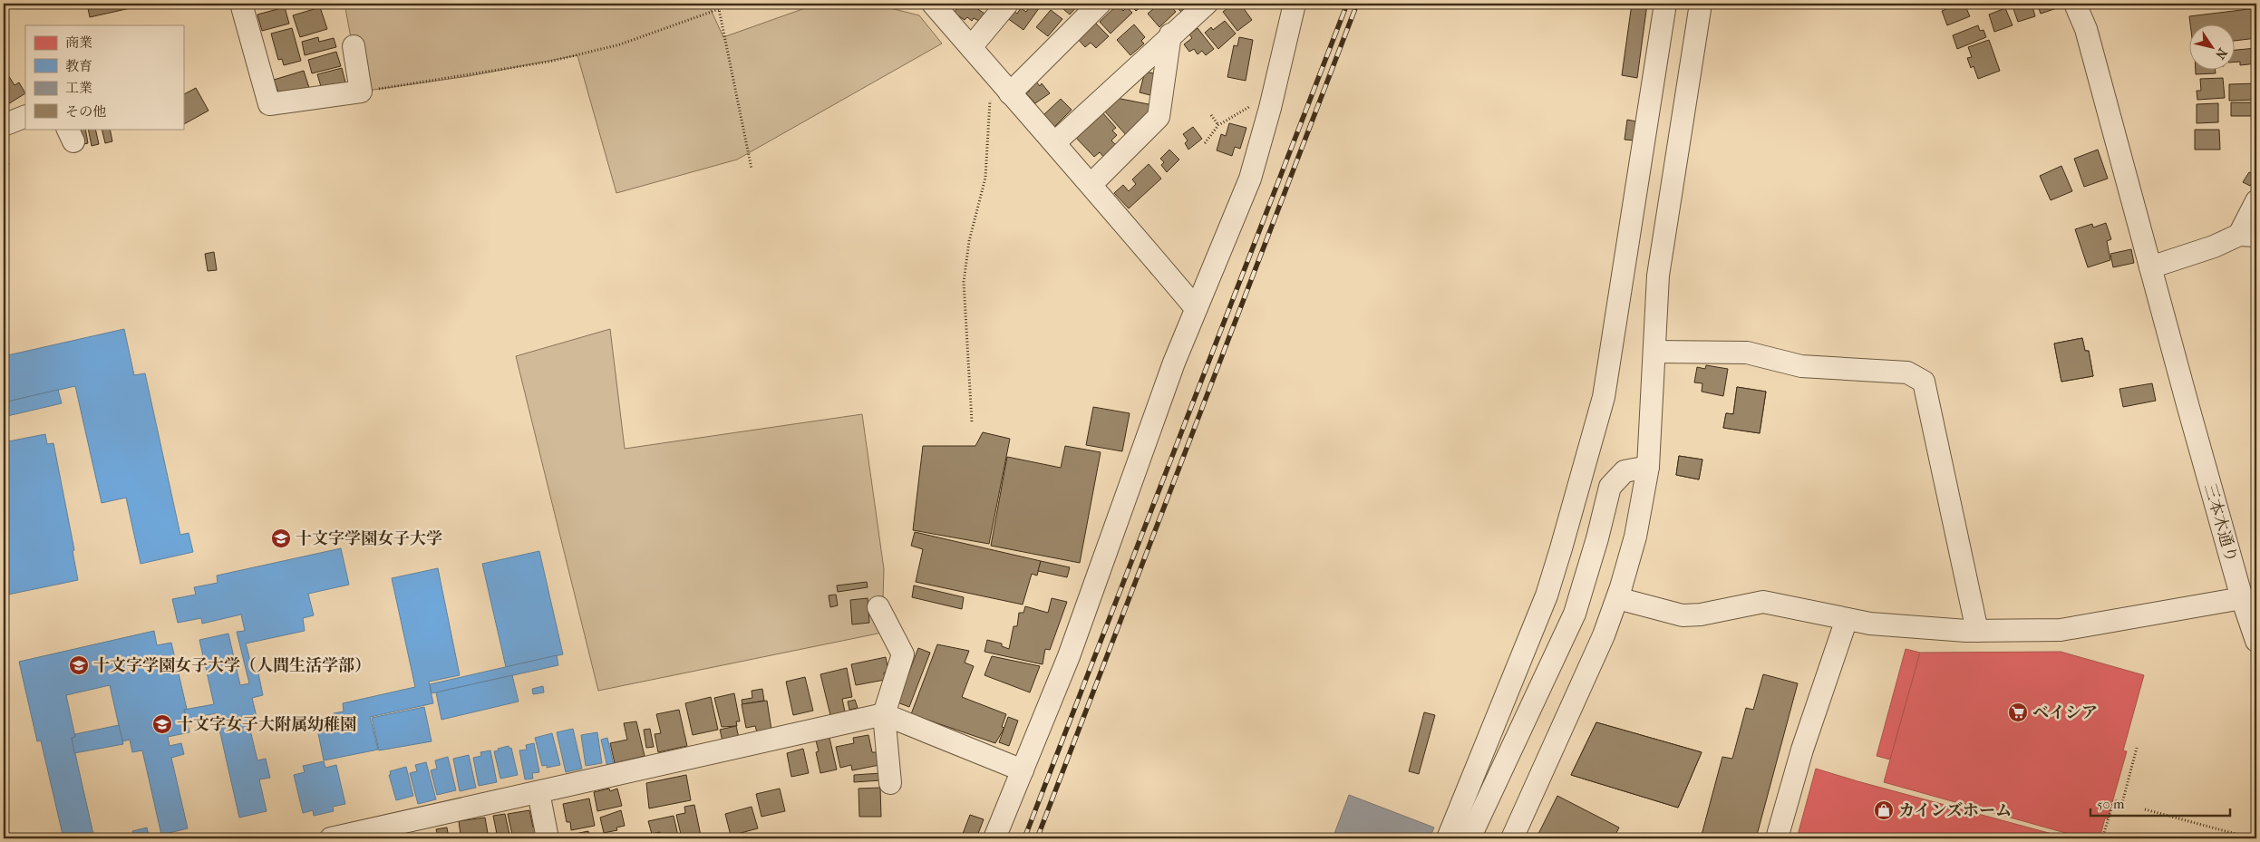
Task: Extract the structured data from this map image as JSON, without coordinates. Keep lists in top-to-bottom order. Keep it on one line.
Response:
{"streets":{"street":["三本木通り"]},"places":{"school or university":["十文字学園女子大学","十文字学園女子大学（人間生活学部）","十文字女子大附属幼稚園"],"supermarket":["ベイシア"],"shop":["カインズホーム"]},"legend":["商業","教育","工業","その他"],"scale_bar":"50 m","north":"bottom right"}
